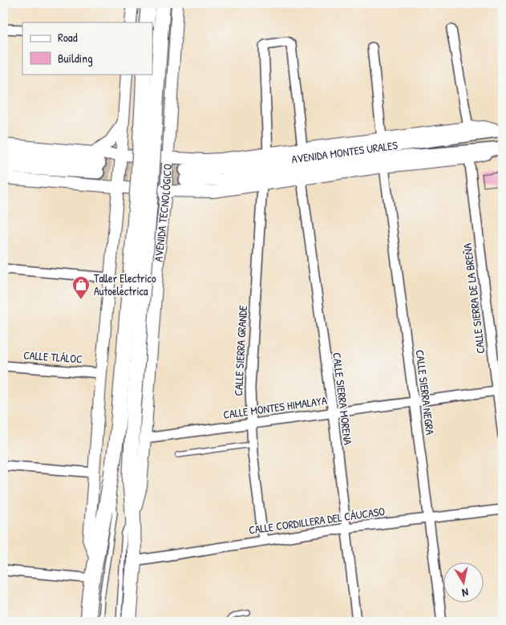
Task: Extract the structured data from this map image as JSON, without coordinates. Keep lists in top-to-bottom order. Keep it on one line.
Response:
{"streets":{"main road":["AVENIDA MONTES URALES","AVENIDA TECNOLÓGICO"],"street":["CALLE SIERRA DE LA BREÑA","CALLE SIERRA GRANDE","CALLE TLÁLOC","CALLE SIERRA NEGRA","CALLE SIERRA MORENA","CALLE MONTES HIMALAYA","CALLE CORDILLERA DEL CÁUCASO"]},"crossings":[["AVENIDA TECNOLÓGICO","CALLE TLÁLOC"],["AVENIDA TECNOLÓGICO","CALLE MONTES HIMALAYA"],["AVENIDA TECNOLÓGICO","CALLE CORDILLERA DEL CÁUCASO"],["CALLE SIERRA DE LA BREÑA","CALLE MONTES HIMALAYA"],["CALLE SIERRA GRANDE","CALLE MONTES HIMALAYA"],["CALLE SIERRA GRANDE","CALLE CORDILLERA DEL CÁUCASO"],["CALLE SIERRA NEGRA","CALLE MONTES HIMALAYA"],["CALLE SIERRA NEGRA","CALLE CORDILLERA DEL CÁUCASO"],["CALLE SIERRA MORENA","CALLE MONTES HIMALAYA"],["CALLE SIERRA MORENA","CALLE CORDILLERA DEL CÁUCASO"]],"places":{"shop":["Taller Electrico Autoelectrica"]},"legend":["Road","Building"],"north":"bottom"}
